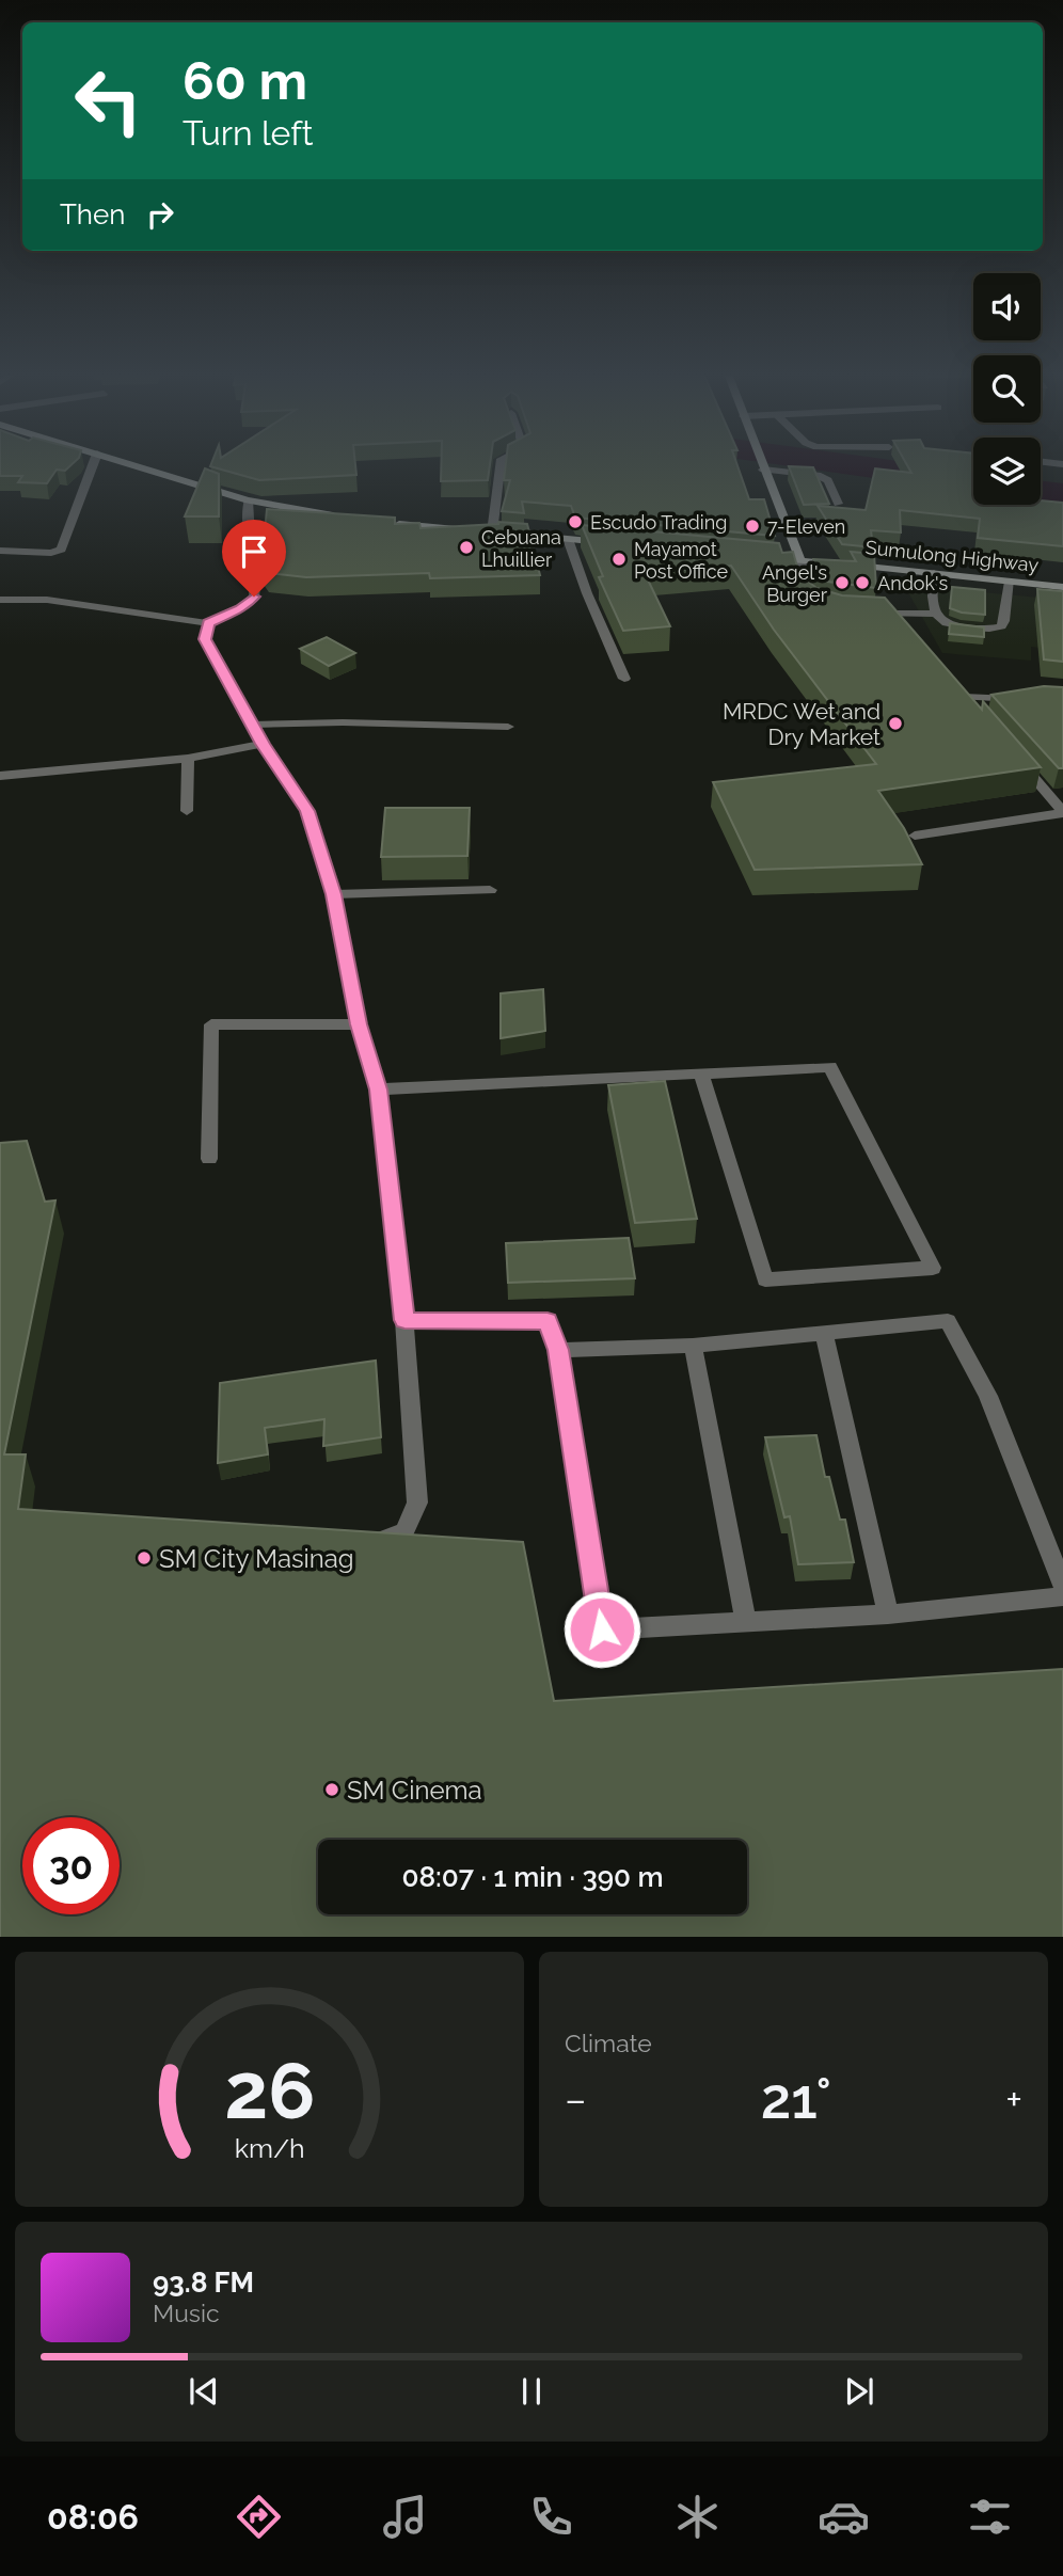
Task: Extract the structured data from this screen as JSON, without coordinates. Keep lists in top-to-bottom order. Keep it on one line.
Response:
{"streets":{"main road":["Sumulong Highway"]},"places":["Escudo Trading","7-Eleven","Cebuana Lhuillier","Mayamot Post Office","Angel's Burger","Andok's","MRDC Wet and Dry Market","SM City Masinag","SM Cinema"],"page":{"turn":["60 m","Turn left"],"then":"Then","limit":"30","trip":"08:07 · 1 min · 390 m","tile":"Climate","heat":["−","21°","+"],"song":["93.8 FM","Music"],"tabs":"08:06","gauge":["26","km/h"]}}
